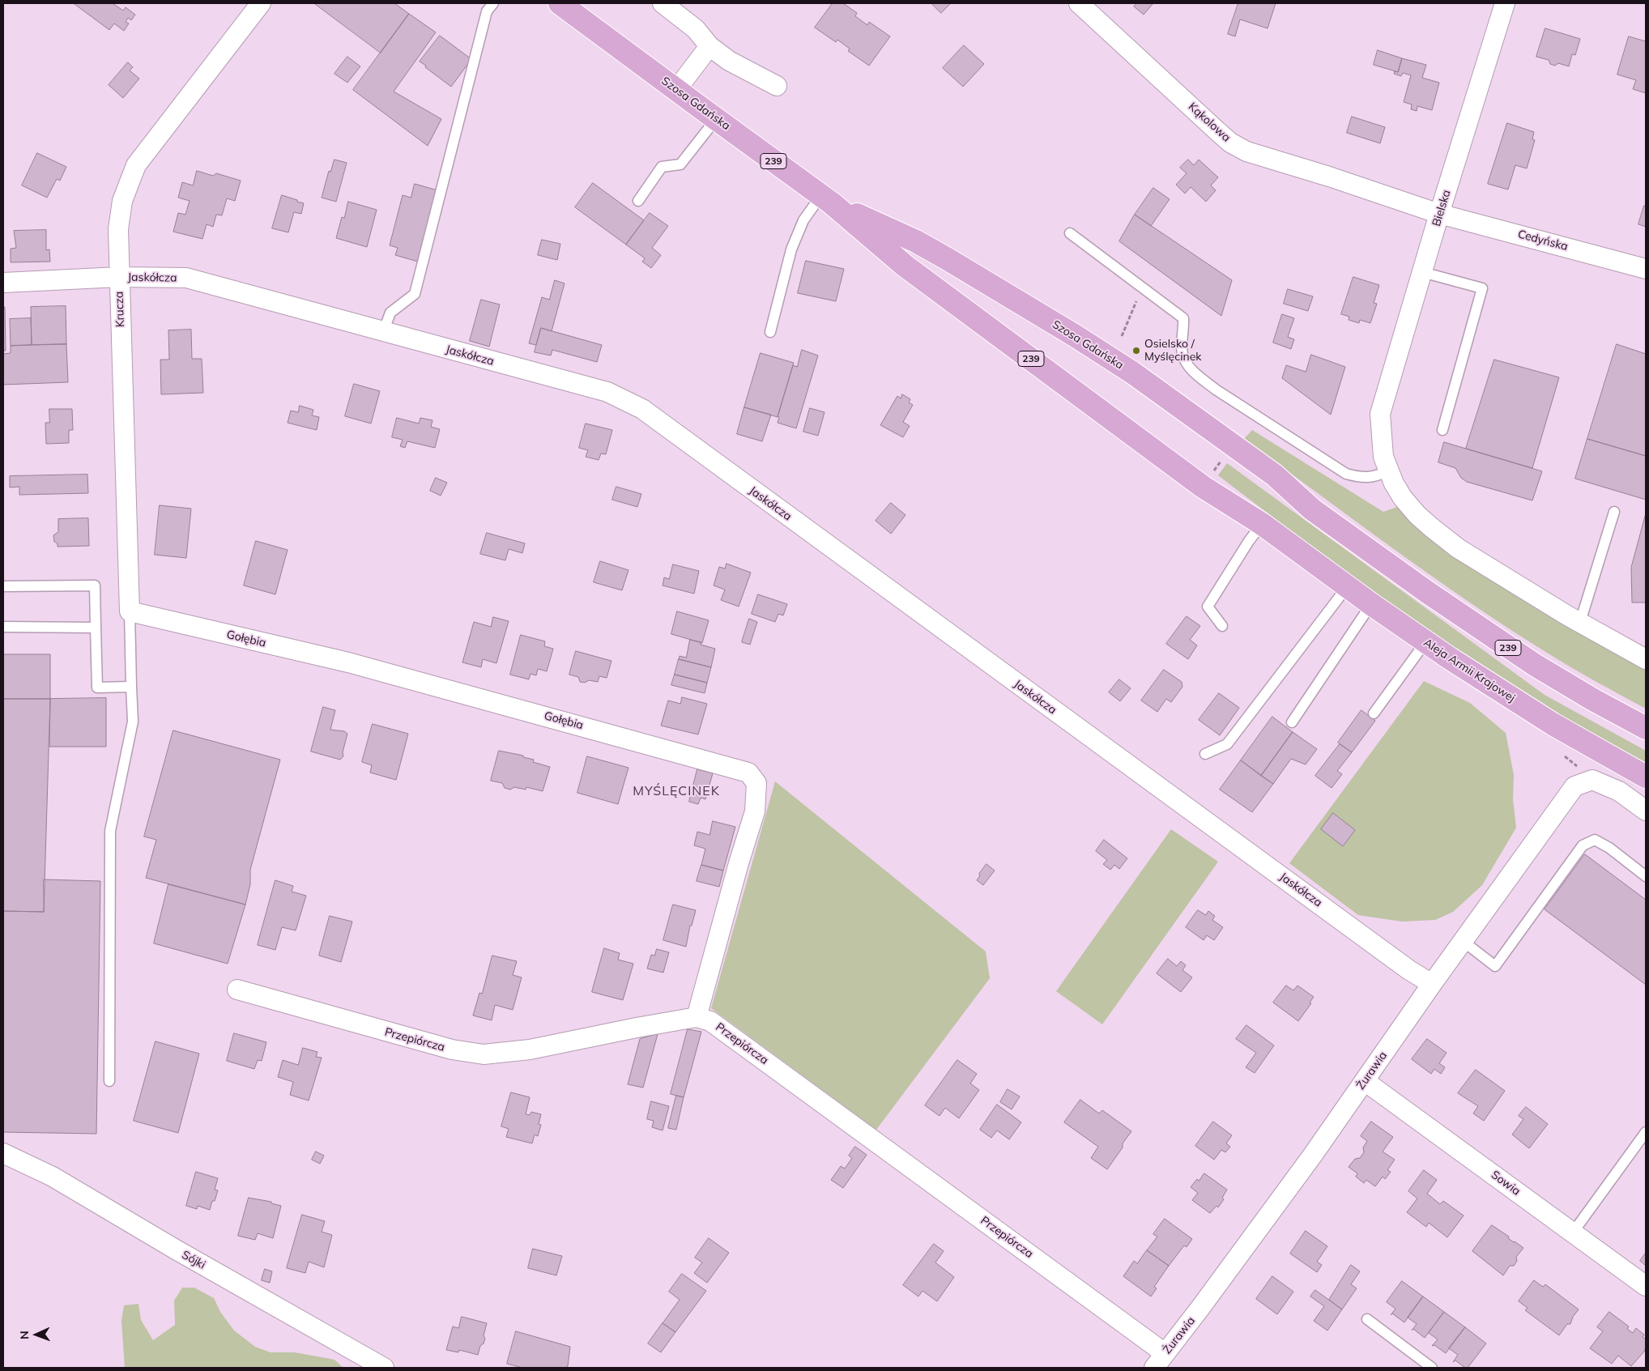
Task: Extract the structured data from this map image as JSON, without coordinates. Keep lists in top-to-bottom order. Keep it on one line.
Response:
{"streets":{"main road":["Szosa Gdańska","239","Aleja Armii Krajowej"],"street":["Kąkolowa","Bielska","Cedyńska","Jaskółcza","Krucza","Gołębia","Przepiórcza","Żurawia","Sowia","Sójki"]},"crossings":[["Szosa Gdańska","Aleja Armii Krajowej"],["Kąkolowa","Bielska"],["Kąkolowa","Cedyńska"],["Bielska","Cedyńska"],["Jaskółcza","Krucza"],["Jaskółcza","Żurawia"],["Krucza","Gołębia"],["Gołębia","Przepiórcza"],["Przepiórcza","Żurawia"],["Żurawia","Sowia"]],"districts":["MYŚLĘCINEK"],"places":["Osielsko / Myślęcinek"],"north":"left"}
